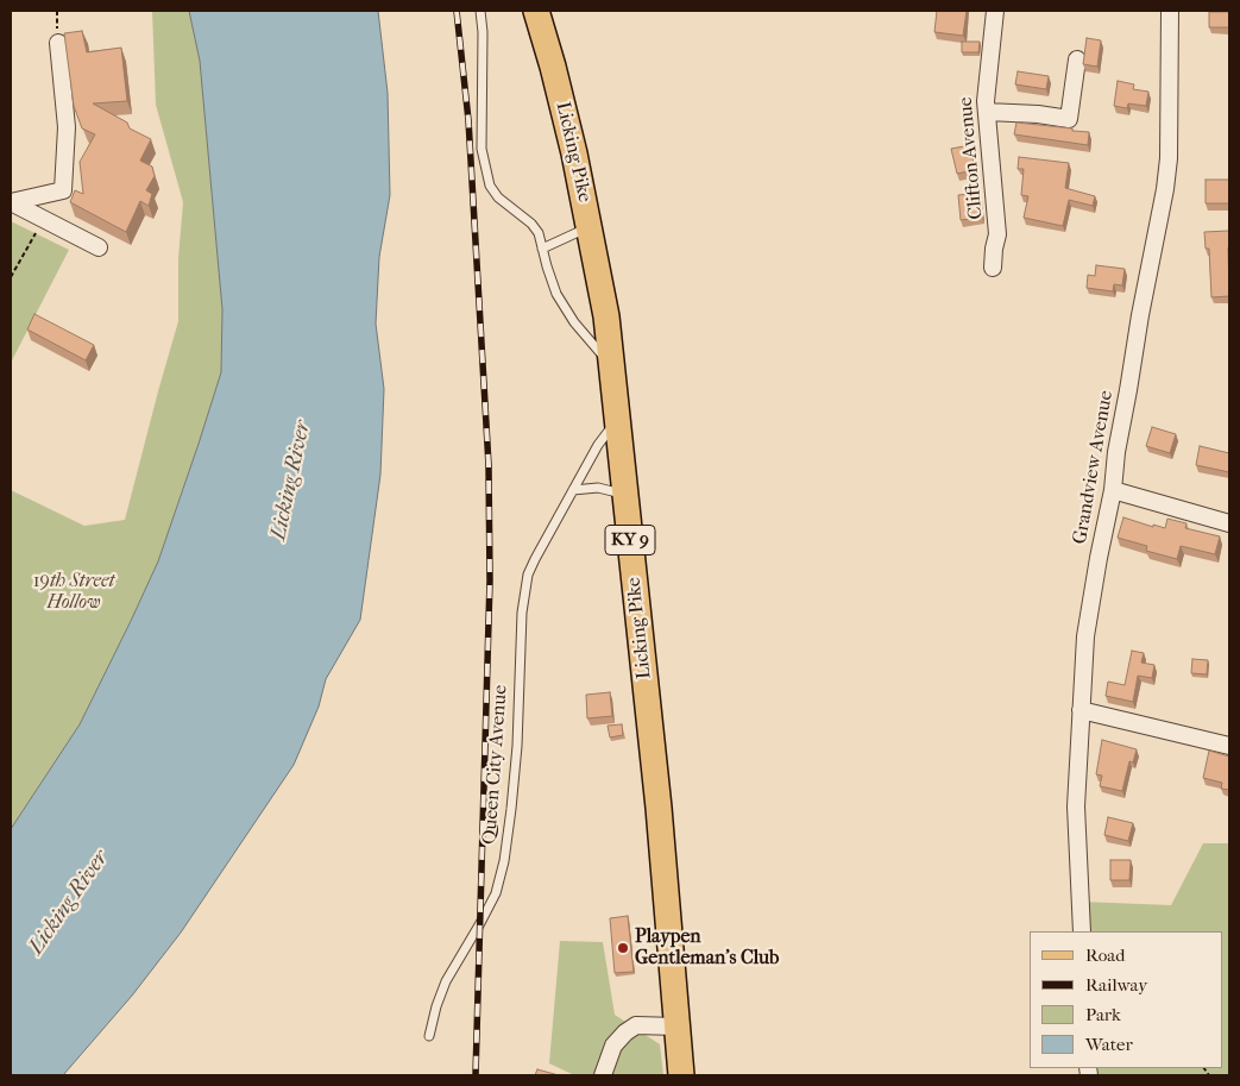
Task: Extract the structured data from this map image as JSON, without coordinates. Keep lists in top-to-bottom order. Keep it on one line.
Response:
{"streets":{"main road":["Licking Pike","KY 9"],"street":["Clifton Avenue","Grandview Avenue"],"lane":["Queen City Avenue"]},"crossings":[["Licking Pike","Queen City Avenue"]],"water":["Licking River"],"parks":["19th Street Hollow"],"places":["Playpen Gentleman's Club"],"legend":["Road","Railway","Park","Water"]}
